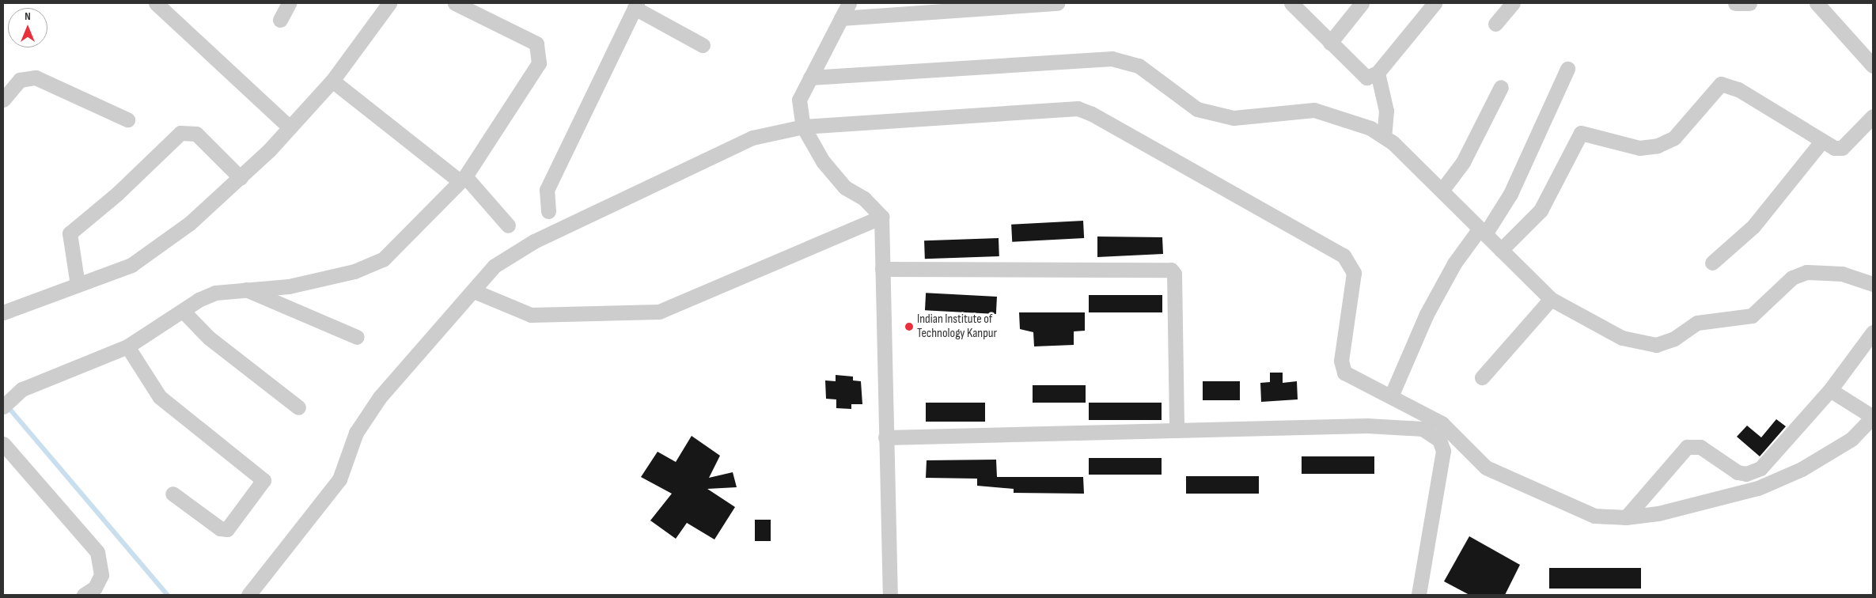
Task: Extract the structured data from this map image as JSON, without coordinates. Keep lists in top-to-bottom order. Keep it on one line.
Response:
{"places":["Indian Institute of Technology Kanpur"],"north":"top"}
